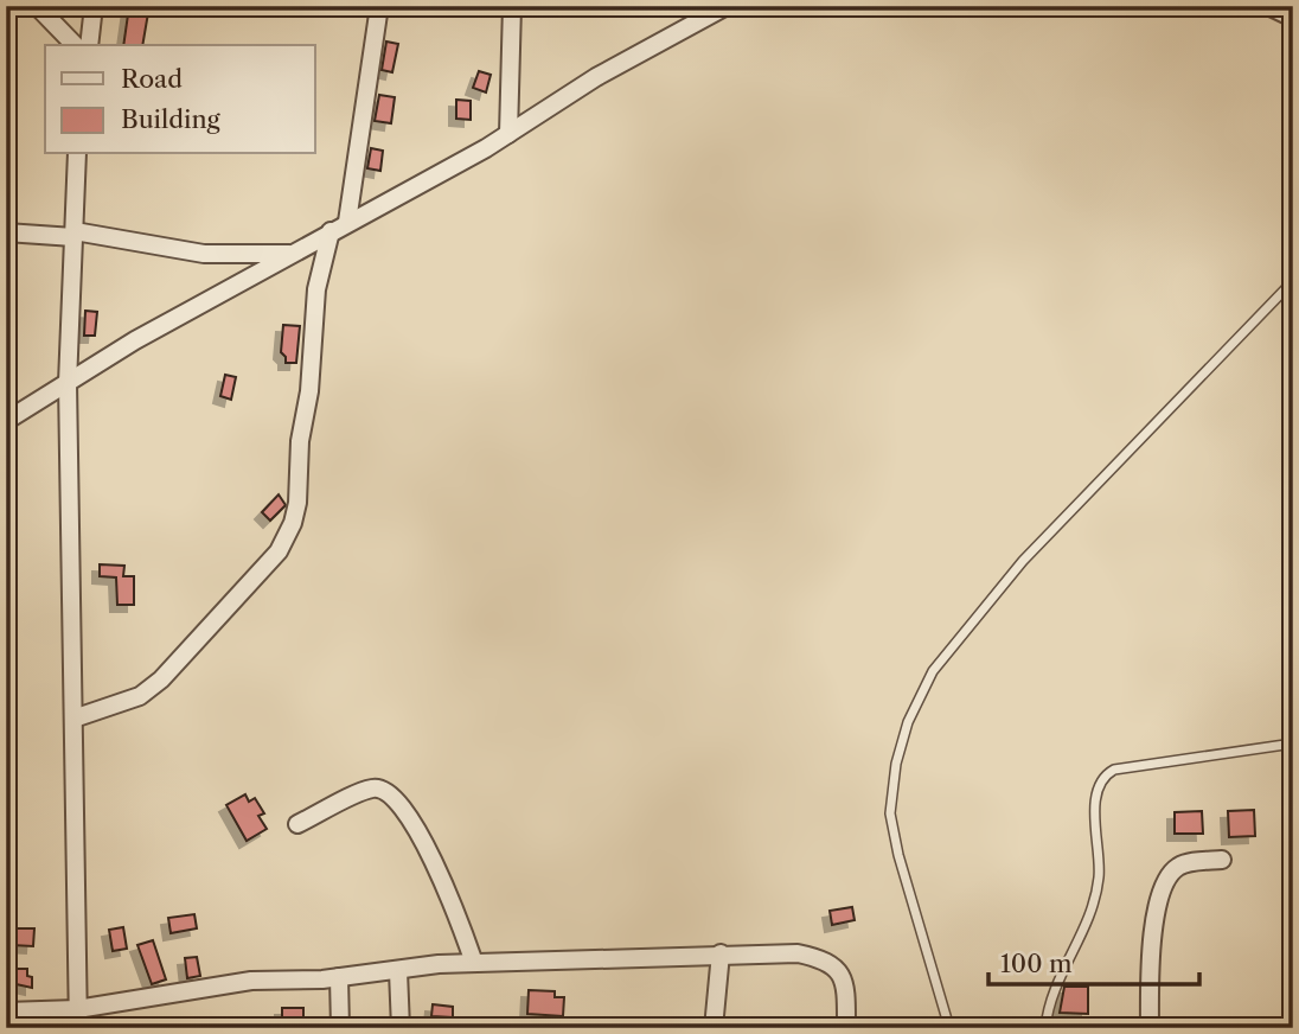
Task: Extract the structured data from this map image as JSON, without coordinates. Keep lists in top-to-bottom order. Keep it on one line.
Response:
{"legend":["Road","Building"],"scale_bar":"100 m"}
